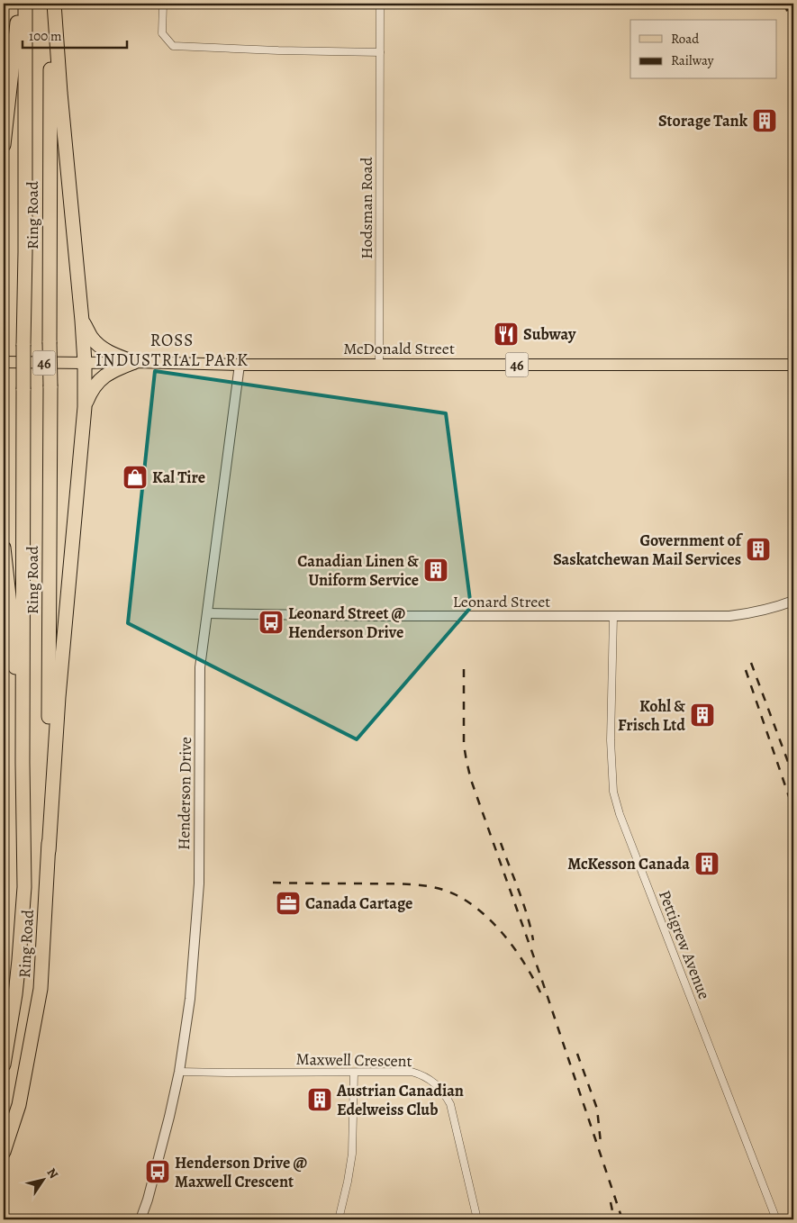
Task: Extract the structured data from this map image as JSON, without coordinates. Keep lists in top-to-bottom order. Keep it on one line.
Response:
{"streets":{"highway":["Ring Road"],"main road":["McDonald Street","46"],"street":["Hodsman Road","Leonard Street","Henderson Drive","Pettigrew Avenue","Maxwell Crescent"]},"crossings":[["Hodsman Road","McDonald Street"],["McDonald Street","Henderson Drive"],["Leonard Street","Henderson Drive"],["Leonard Street","Pettigrew Avenue"],["Henderson Drive","Maxwell Crescent"]],"districts":["ROSS INDUSTRIAL PARK"],"places":{"building":["Storage Tank","Government of Saskatchewan Mail Services","Canadian Linen & Uniform Service","Kohl & Frisch Ltd","McKesson Canada","Austrian Canadian Edelweiss Club"],"restaurant":["Subway"],"shop":["Kal Tire"],"bus stop":["Leonard Street @ Henderson Drive","Henderson Drive @ Maxwell Crescent"],"office":["Canada Cartage"]},"legend":["Road","Railway"],"scale_bar":"100 m","north":"top right"}
